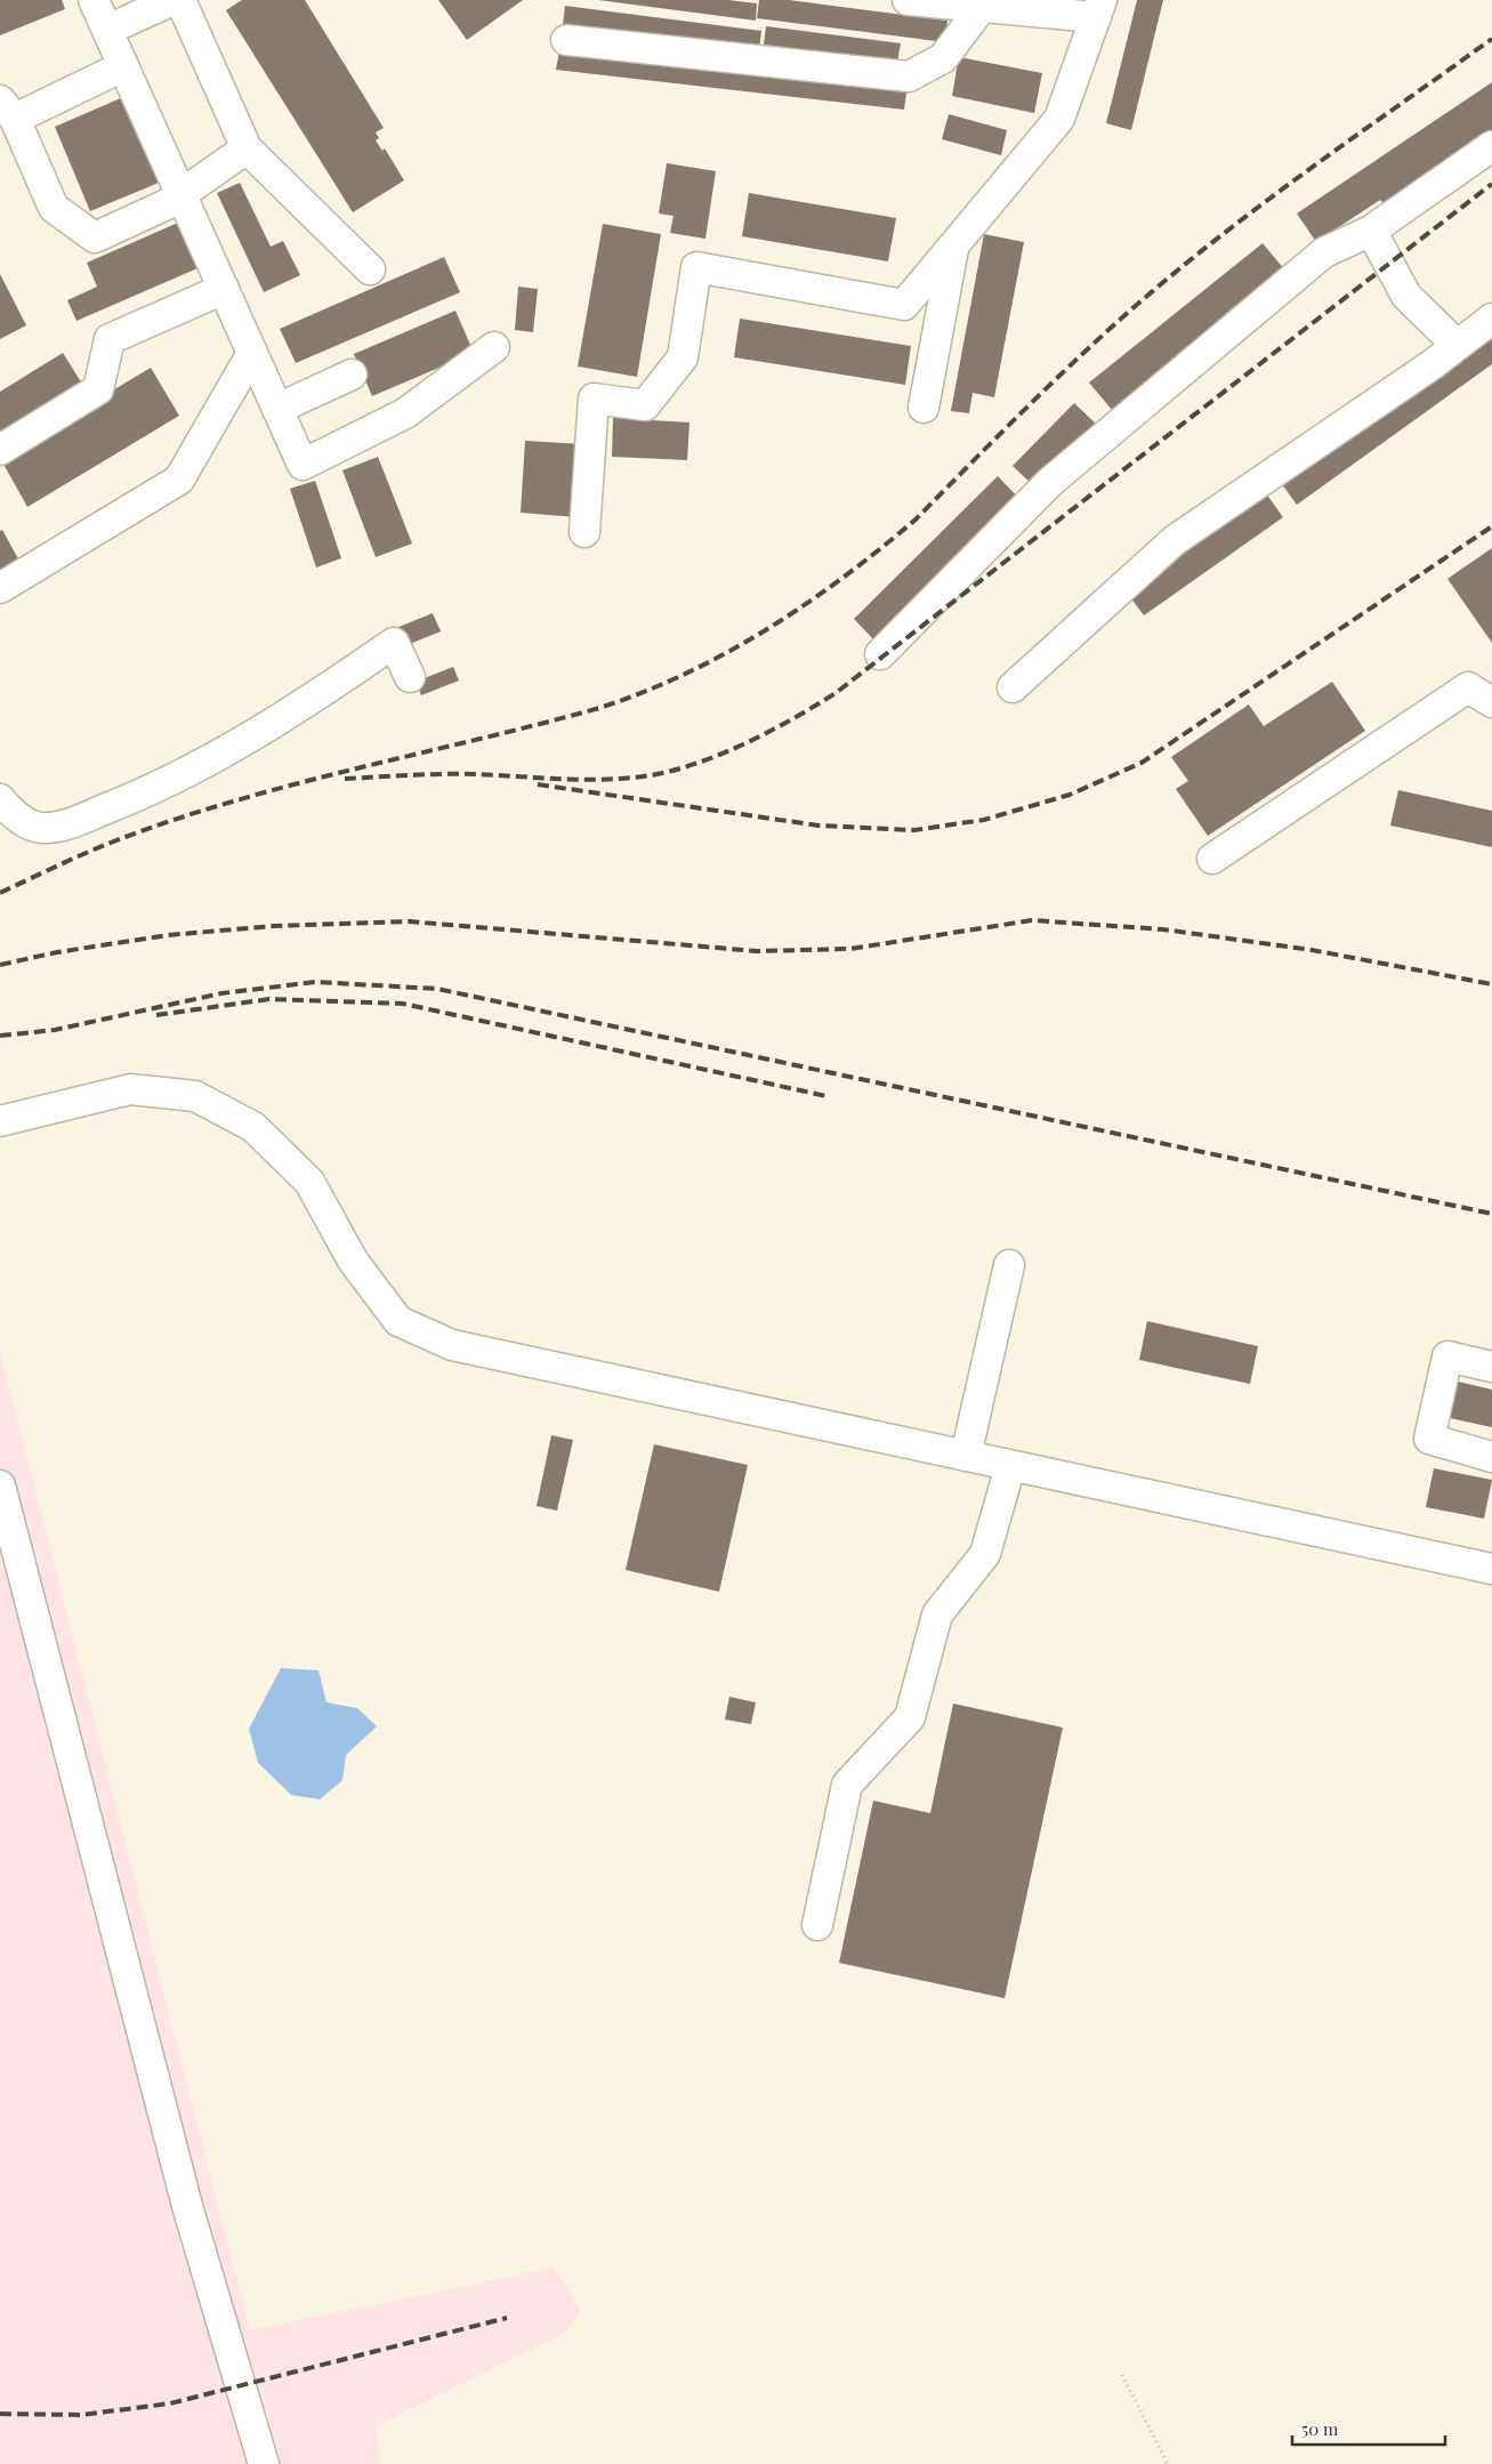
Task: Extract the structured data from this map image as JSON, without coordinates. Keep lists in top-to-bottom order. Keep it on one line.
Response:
{"scale_bar":"50 m"}
